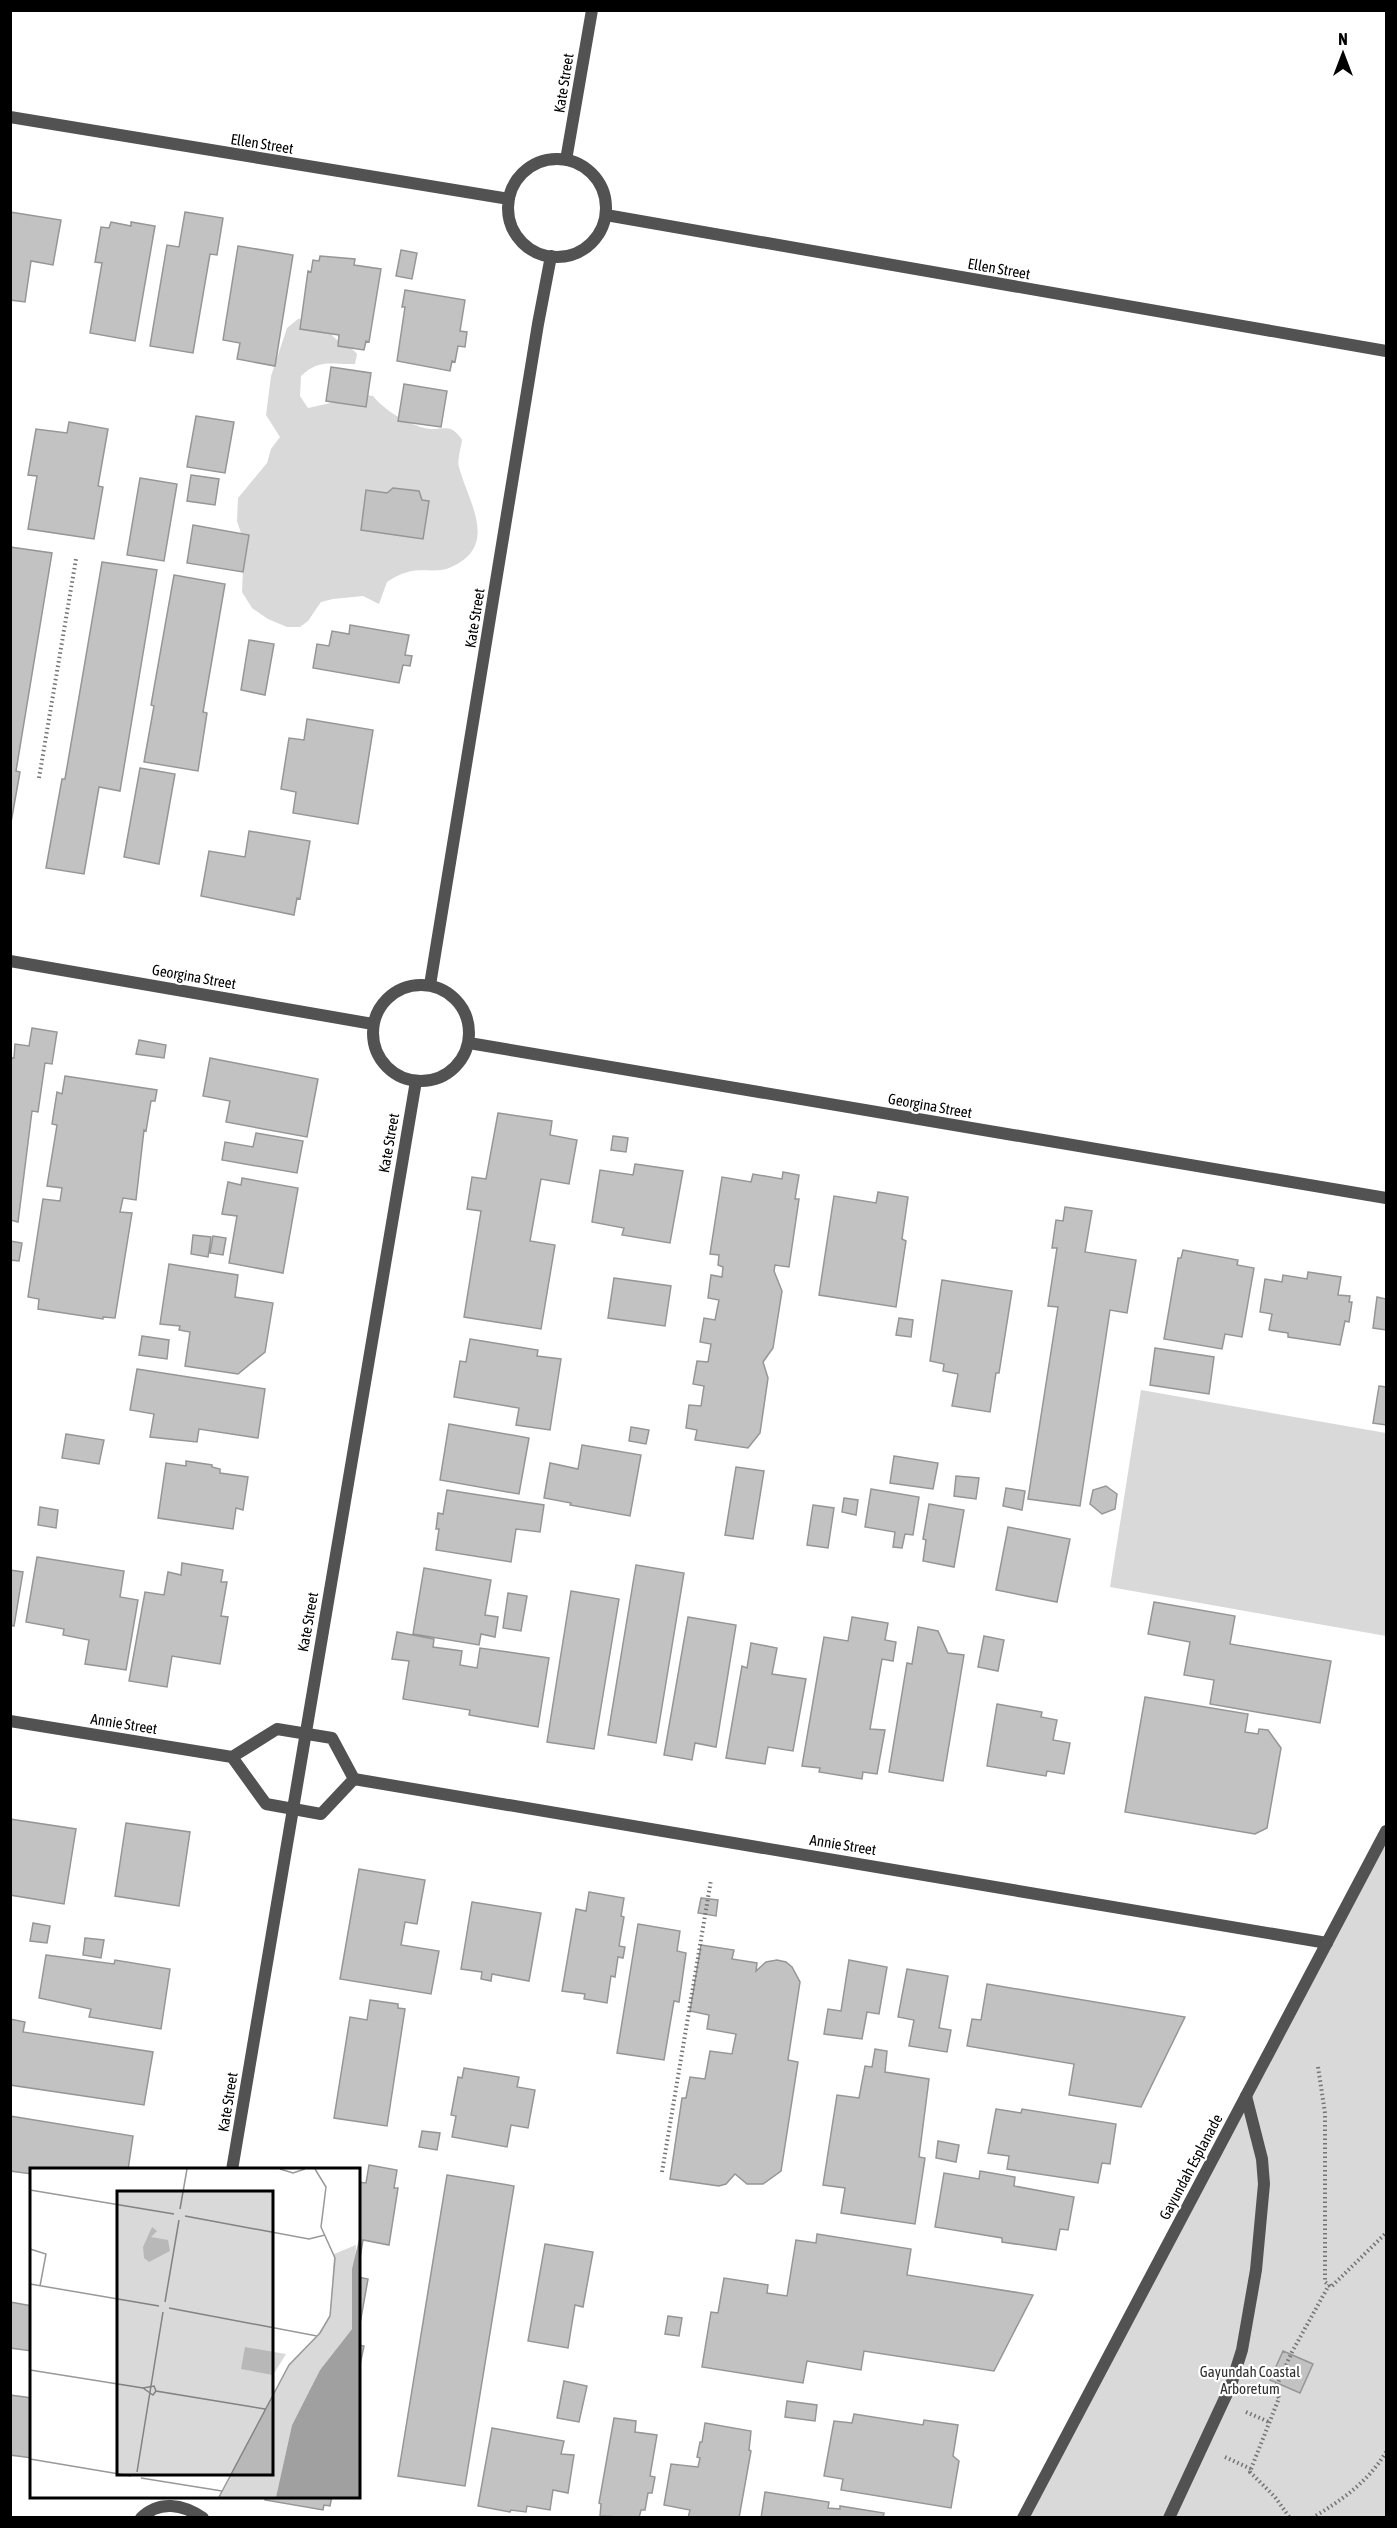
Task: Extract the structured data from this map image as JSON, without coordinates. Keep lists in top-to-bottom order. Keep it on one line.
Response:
{"streets":{"street":["Kate Street","Ellen Street","Georgina Street","Annie Street","Gayundah Esplanade"]},"crossings":[["Kate Street","Ellen Street"],["Kate Street","Georgina Street"],["Annie Street","Gayundah Esplanade"]],"parks":["Gayundah Coastal Arboretum"],"north":"top"}
